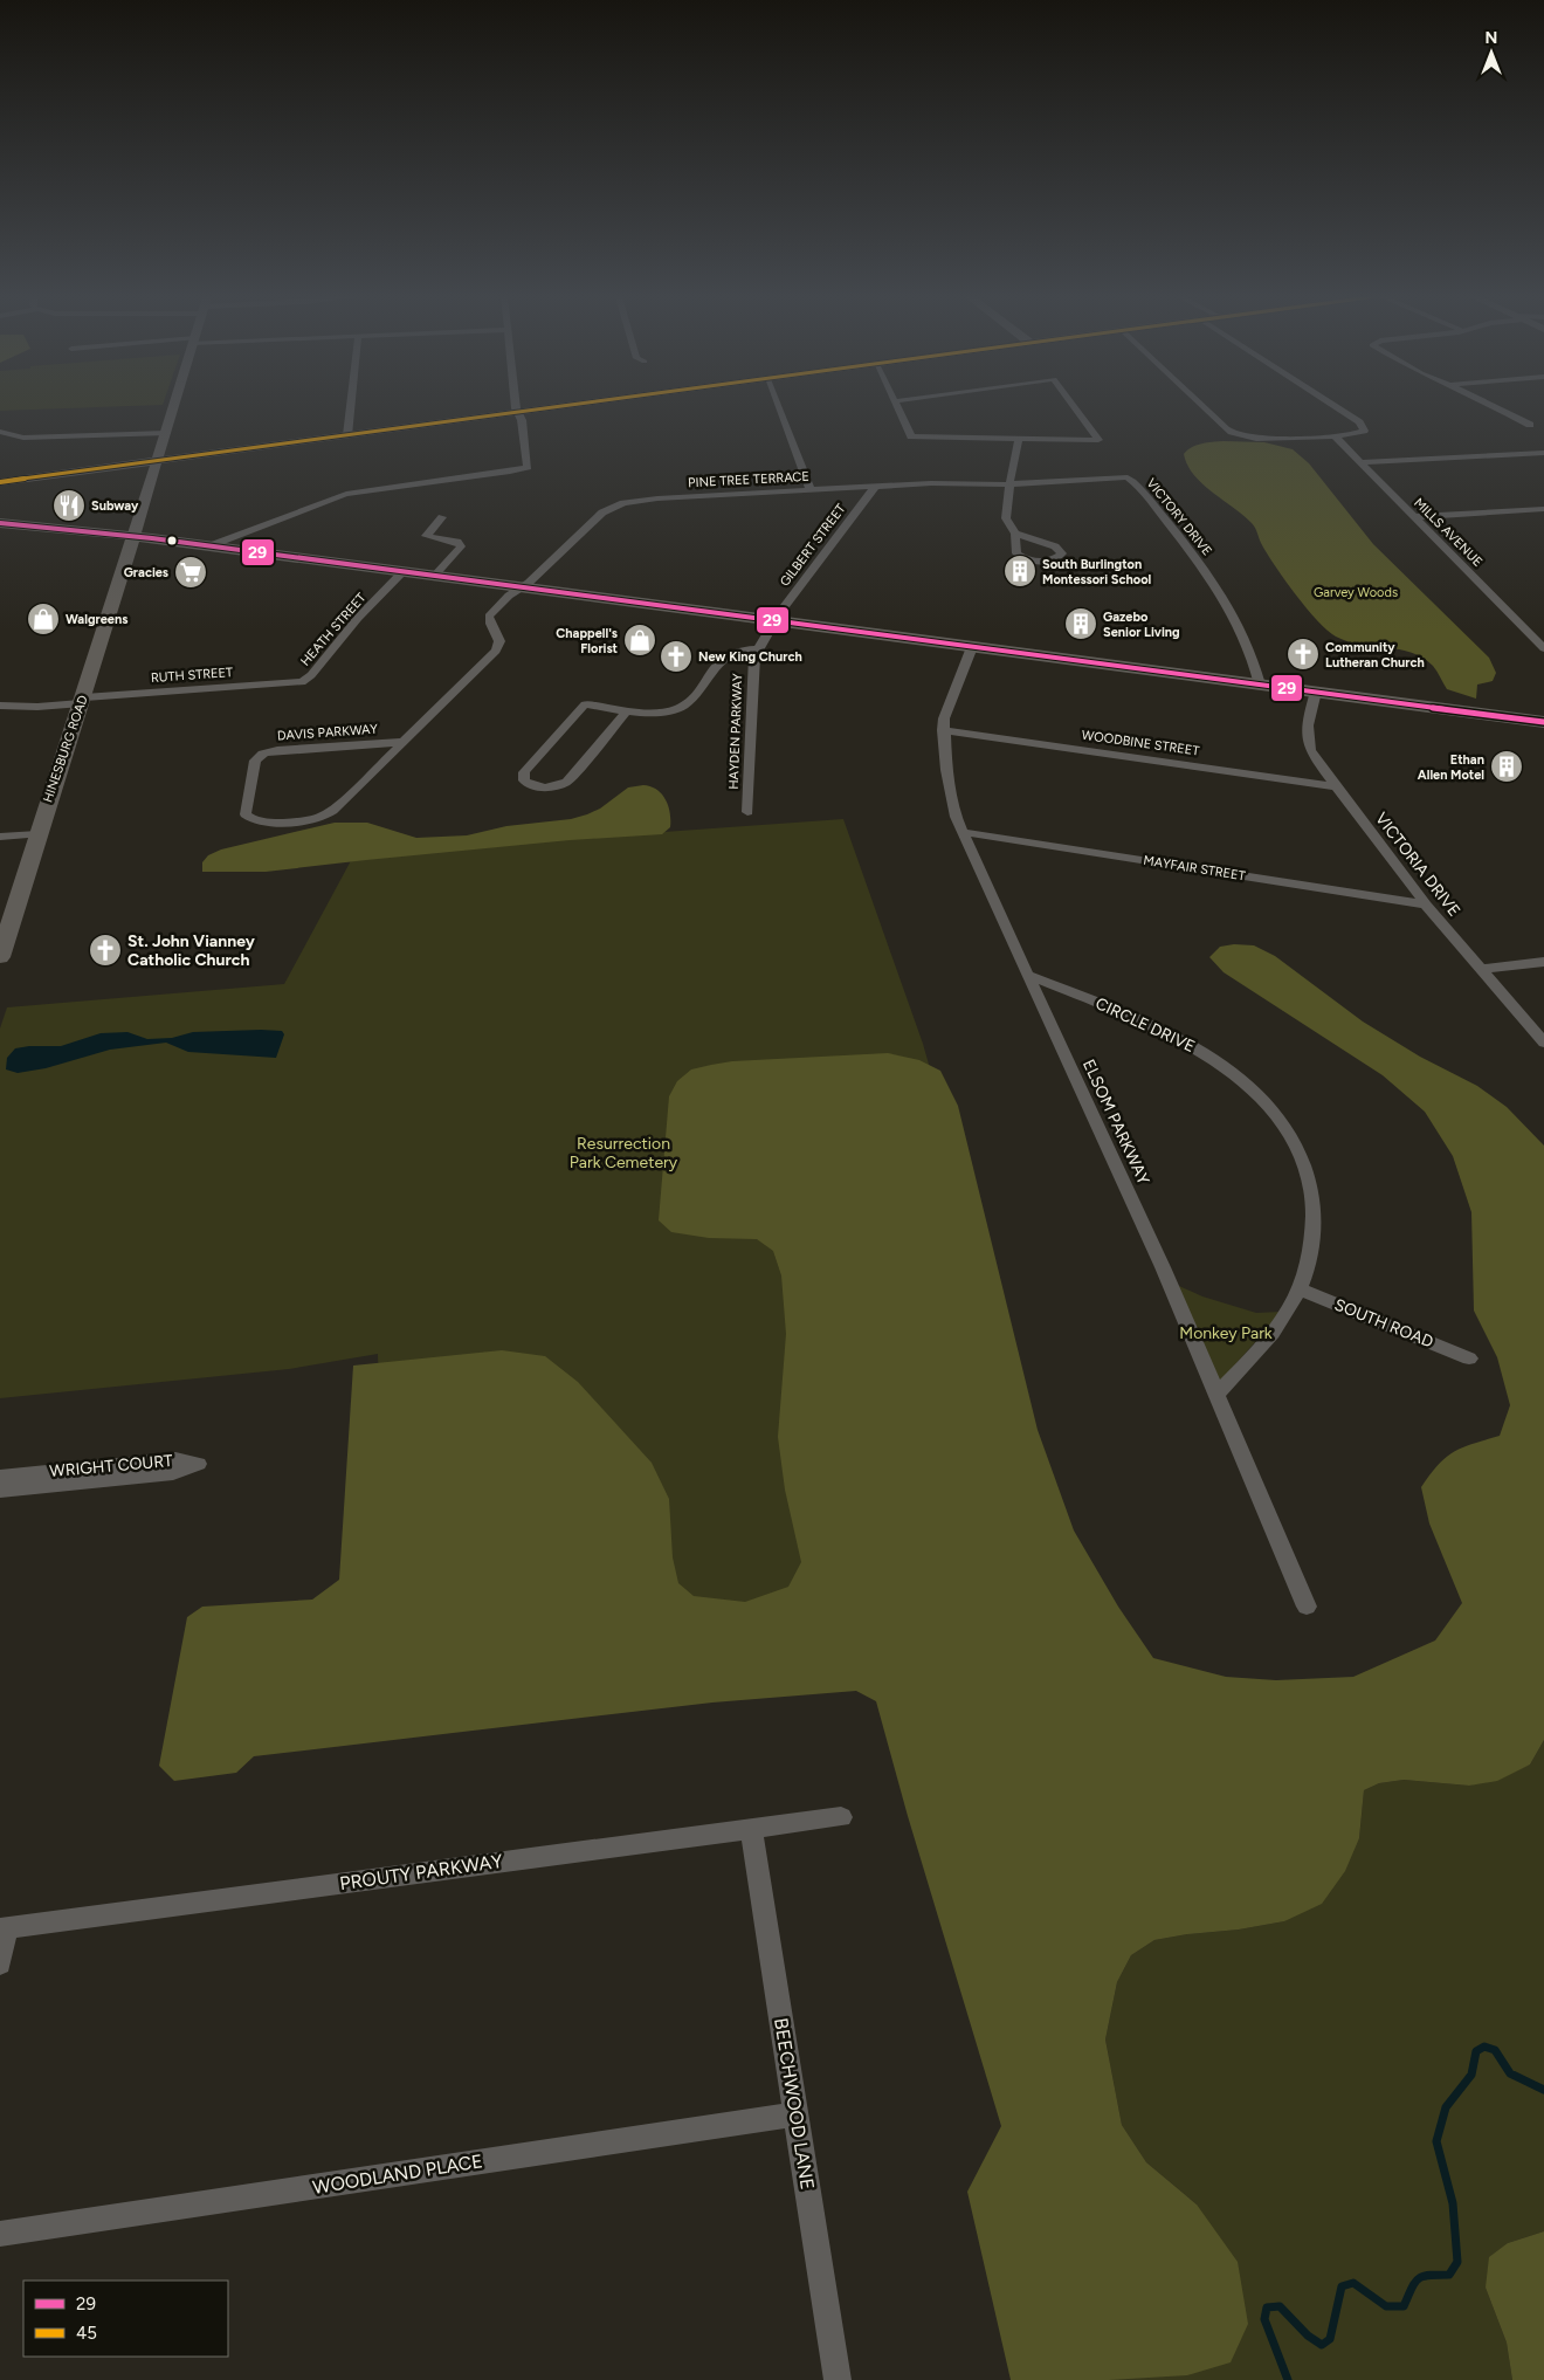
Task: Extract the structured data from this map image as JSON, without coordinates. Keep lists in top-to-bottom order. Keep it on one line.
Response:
{"streets":{"main road":["HINESBURG ROAD"],"street":["PINE TREE TERRACE","VICTORY DRIVE","MILLS AVENUE","GILBERT STREET","HEATH STREET","RUTH STREET","HAYDEN PARKWAY","DAVIS PARKWAY","WOODBINE STREET","VICTORIA DRIVE","MAYFAIR STREET","CIRCLE DRIVE","ELSOM PARKWAY","SOUTH ROAD","WRIGHT COURT","PROUTY PARKWAY","BEECHWOOD LANE","WOODLAND PLACE"]},"crossings":[["PINE TREE TERRACE","VICTORY DRIVE"],["PINE TREE TERRACE","GILBERT STREET"],["PINE TREE TERRACE","DAVIS PARKWAY"],["GILBERT STREET","HAYDEN PARKWAY"],["HEATH STREET","RUTH STREET"],["RUTH STREET","HINESBURG ROAD"],["WOODBINE STREET","VICTORIA DRIVE"],["WOODBINE STREET","ELSOM PARKWAY"],["VICTORIA DRIVE","MAYFAIR STREET"],["MAYFAIR STREET","ELSOM PARKWAY"],["CIRCLE DRIVE","ELSOM PARKWAY"],["CIRCLE DRIVE","SOUTH ROAD"],["PROUTY PARKWAY","BEECHWOOD LANE"],["BEECHWOOD LANE","WOODLAND PLACE"]],"parks":["Garvey Woods","Resurrection Park Cemetery","Monkey Park"],"places":{"restaurant":["Subway"],"building":["South Burlington Montessori School","Gazebo Senior Living","Ethan Allen Motel"],"supermarket":["Gracies"],"shop":["Walgreens","Chappell's Florist"],"church":["Community Lutheran Church","New King Church","St. John Vianney Catholic Church"]},"lines":["transit line 45","transit line 29"],"legend":["29","45"],"north":"top"}
